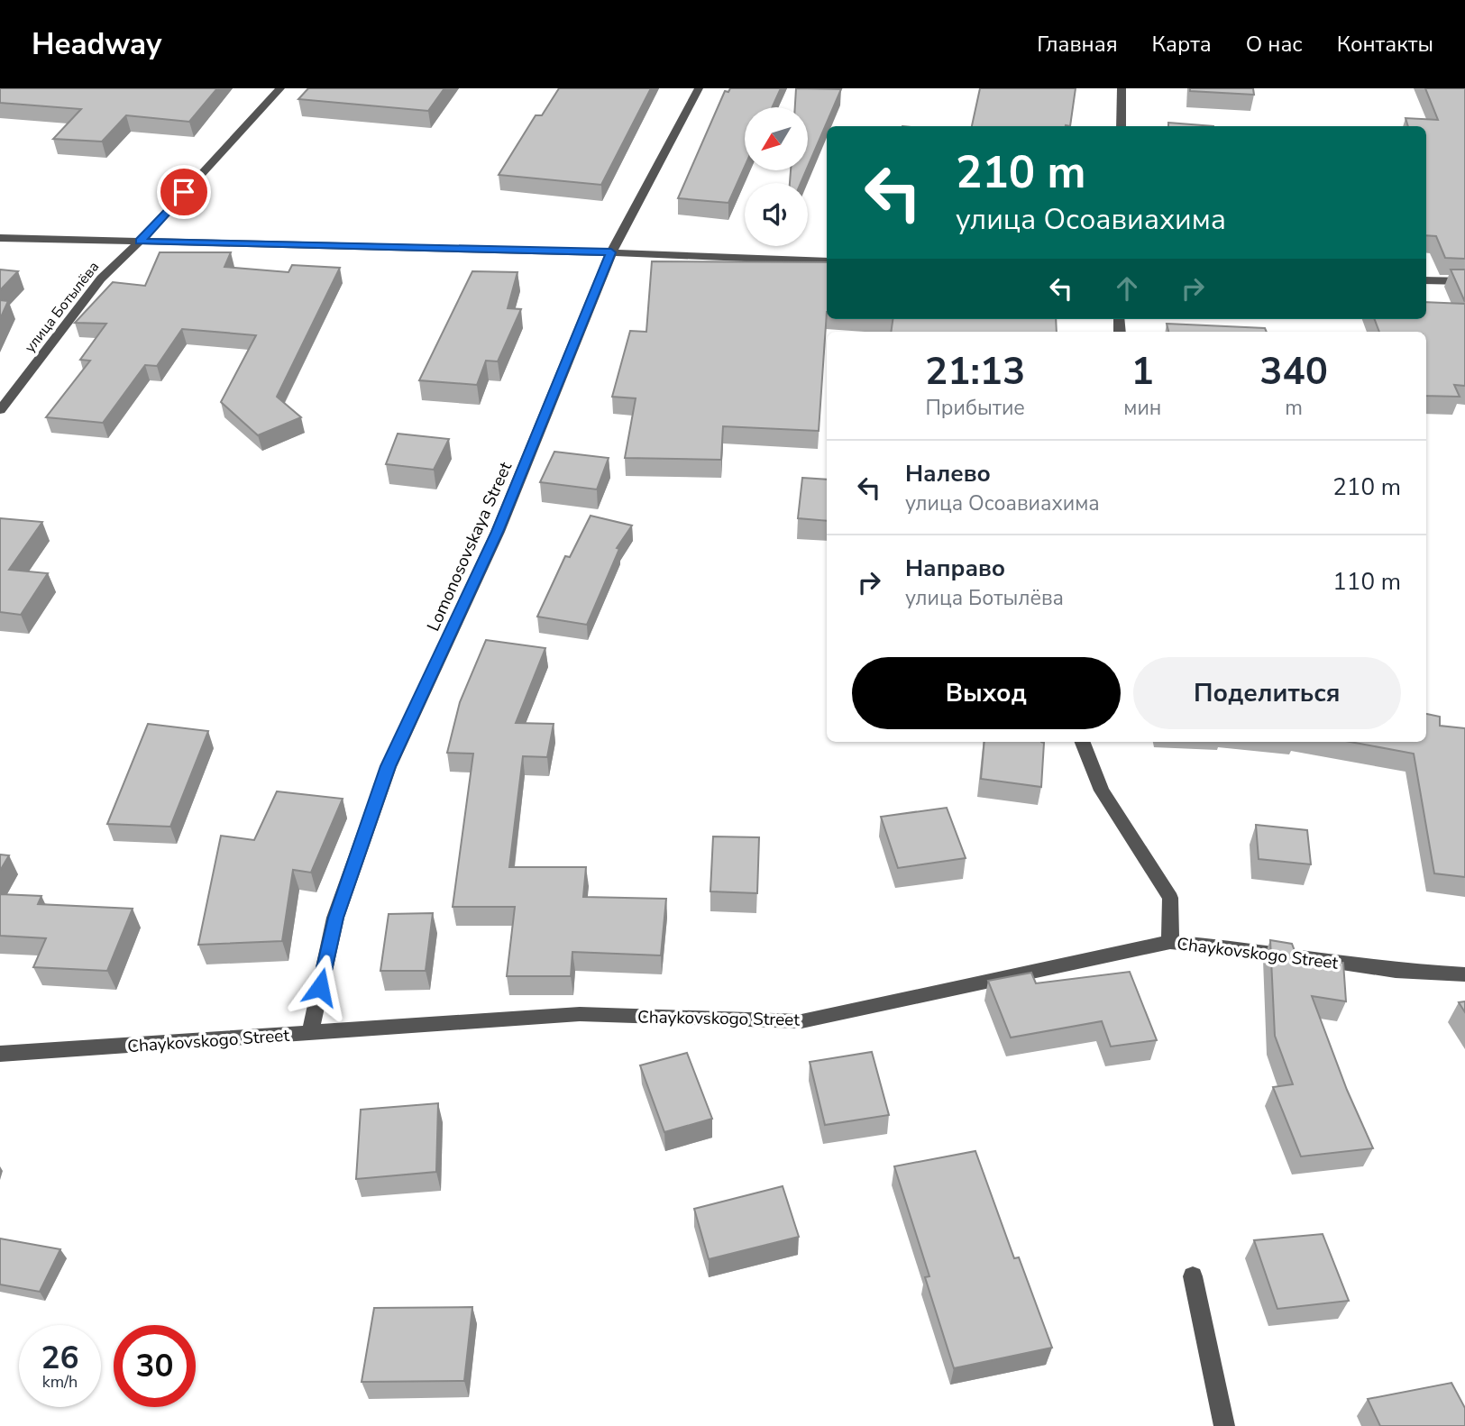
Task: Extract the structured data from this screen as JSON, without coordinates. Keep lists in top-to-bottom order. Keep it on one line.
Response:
{"streets":{"street":["улица Ботылёва","Lomonosovskaya Street","Chaykovskogo Street"]},"crossings":[["Lomonosovskaya Street","Chaykovskogo Street"]],"north":"bottom left","page":{"header":"Headway","nav":["Главная","Карта","О нас","Контакты"],"turn":["210 m","улица Осоавиахима"],"eta":["21:13","Прибытие","1","мин","340","m"],"list":[{"name":"Налево","note":"улица Осоавиахима","value":"210 m"},{"name":"Направо","note":"улица Ботылёва","value":"110 m"}],"buttons":["Выход","Поделиться"],"speed":"26 km/h","limit":"30"}}
